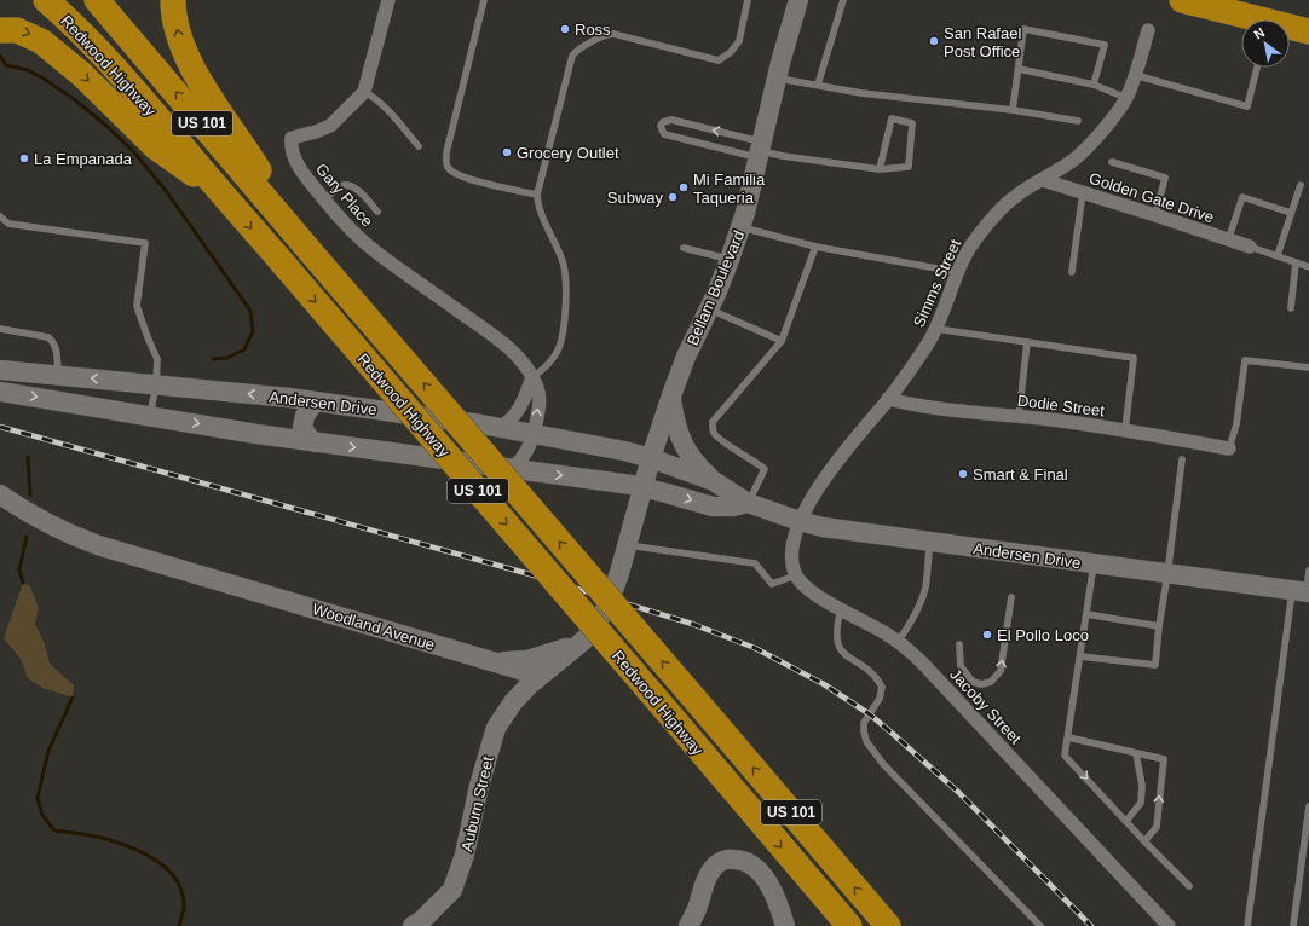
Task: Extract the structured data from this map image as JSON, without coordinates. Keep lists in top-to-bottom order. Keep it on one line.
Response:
{"streets":{"highway":["Redwood Highway","US 101"],"main road":["Bellam Boulevard","Andersen Drive","Woodland Avenue","Auburn Street"],"street":["Gary Place","Golden Gate Drive","Simms Street","Dodie Street","Jacoby Street"]},"crossings":[["Gary Place","Andersen Drive"],["Golden Gate Drive","Simms Street"],["Simms Street","Andersen Drive"],["Simms Street","Dodie Street"],["Bellam Boulevard","Andersen Drive"],["Woodland Avenue","Auburn Street"]],"places":["Ross","San Rafael Post Office","Grocery Outlet","La Empanada","Mi Familia Taqueria","Subway","Smart & Final","El Pollo Loco"],"north":"top left"}
